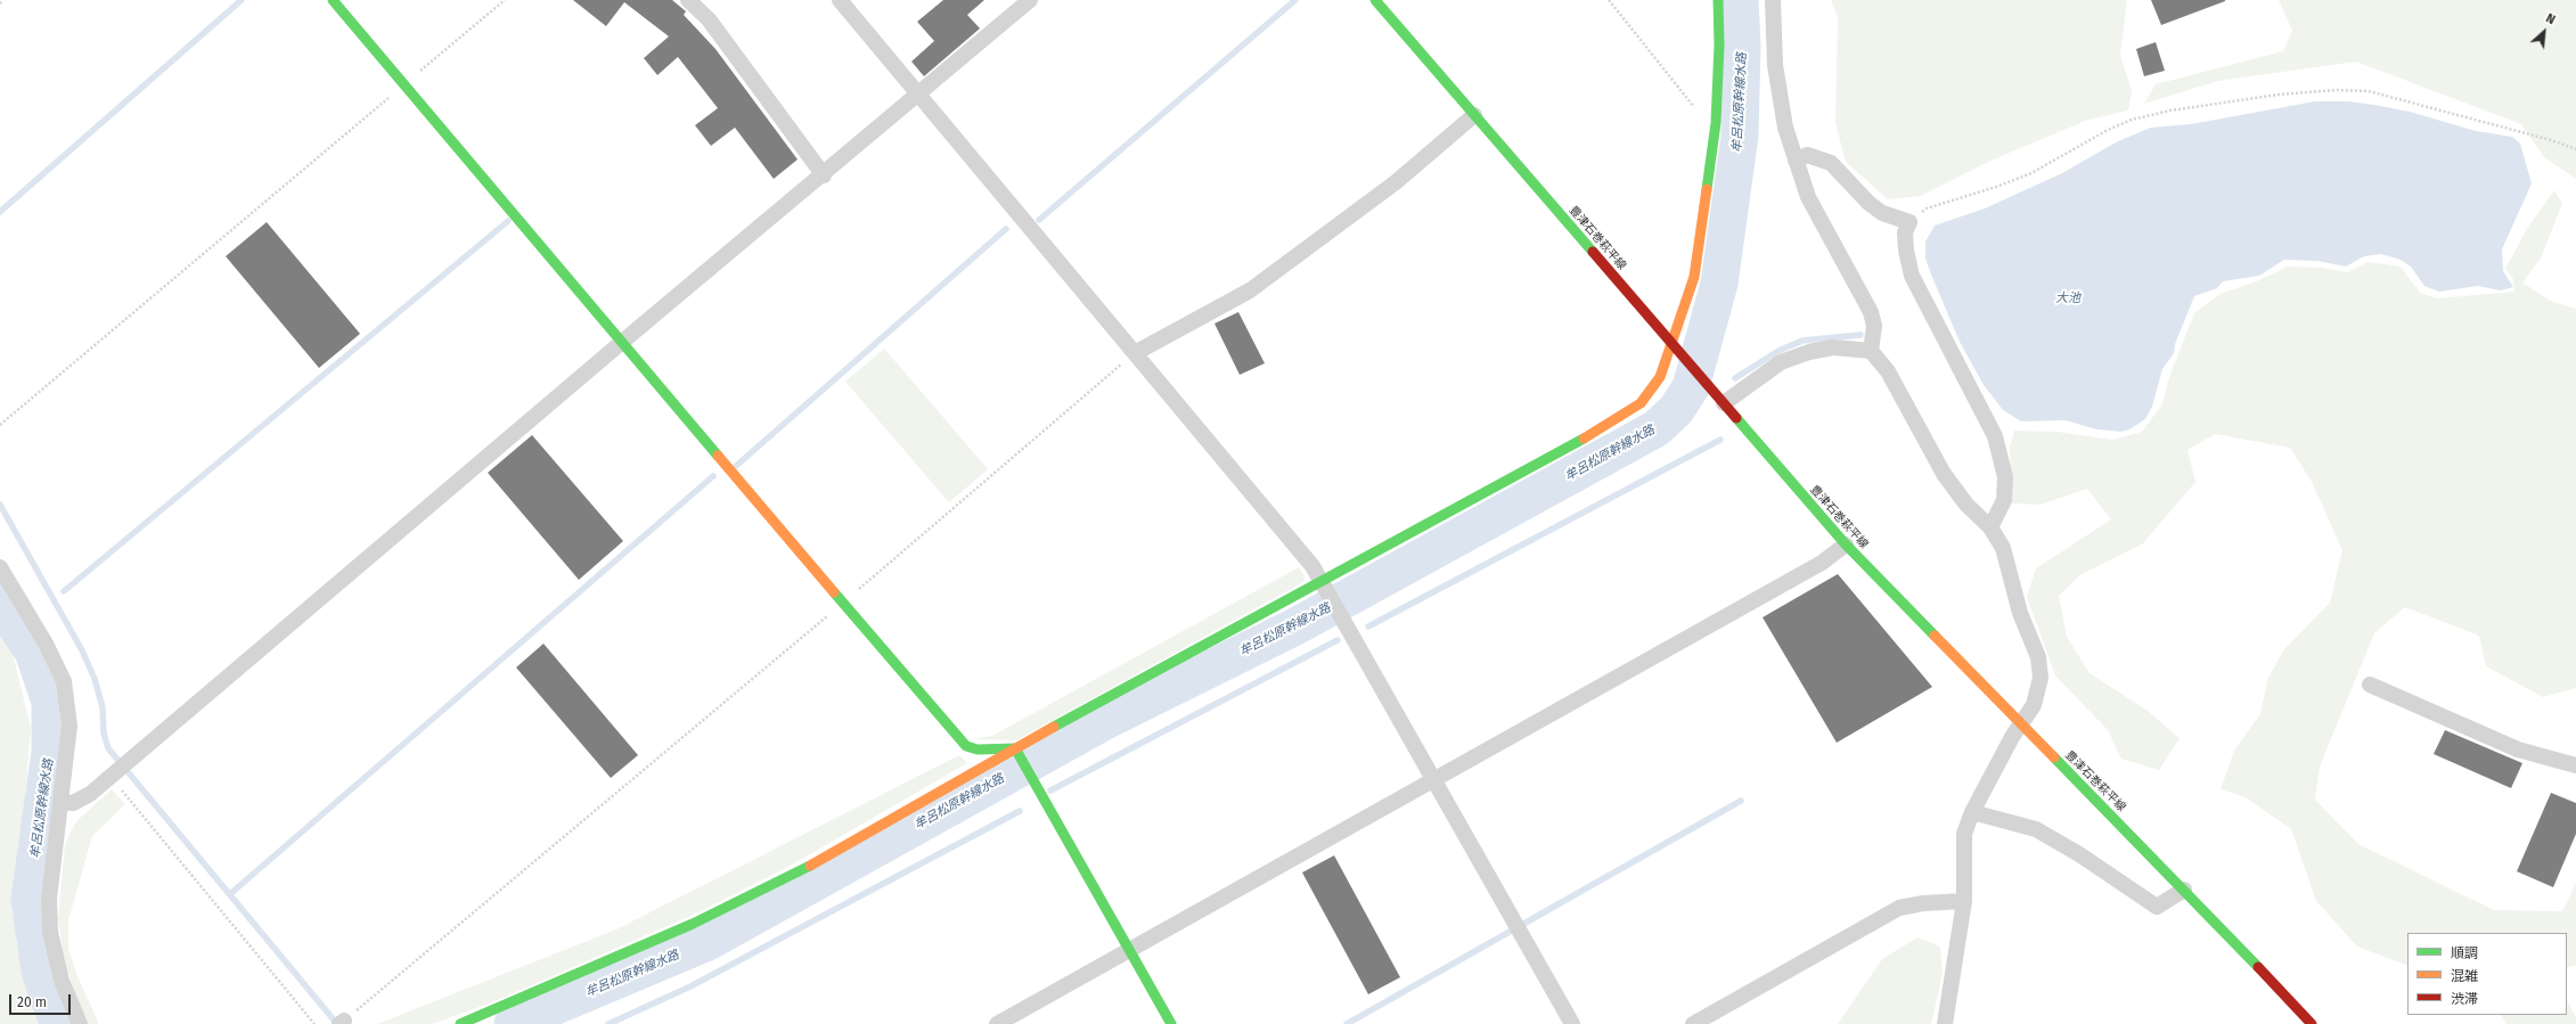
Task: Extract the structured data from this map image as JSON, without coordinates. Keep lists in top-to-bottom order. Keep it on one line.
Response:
{"streets":{"street":["豊津石巻萩平線"]},"water":["牟呂松原幹線水路","大池"],"legend":["順調","混雑","渋滞"],"scale_bar":"20 m","north":"top right"}
